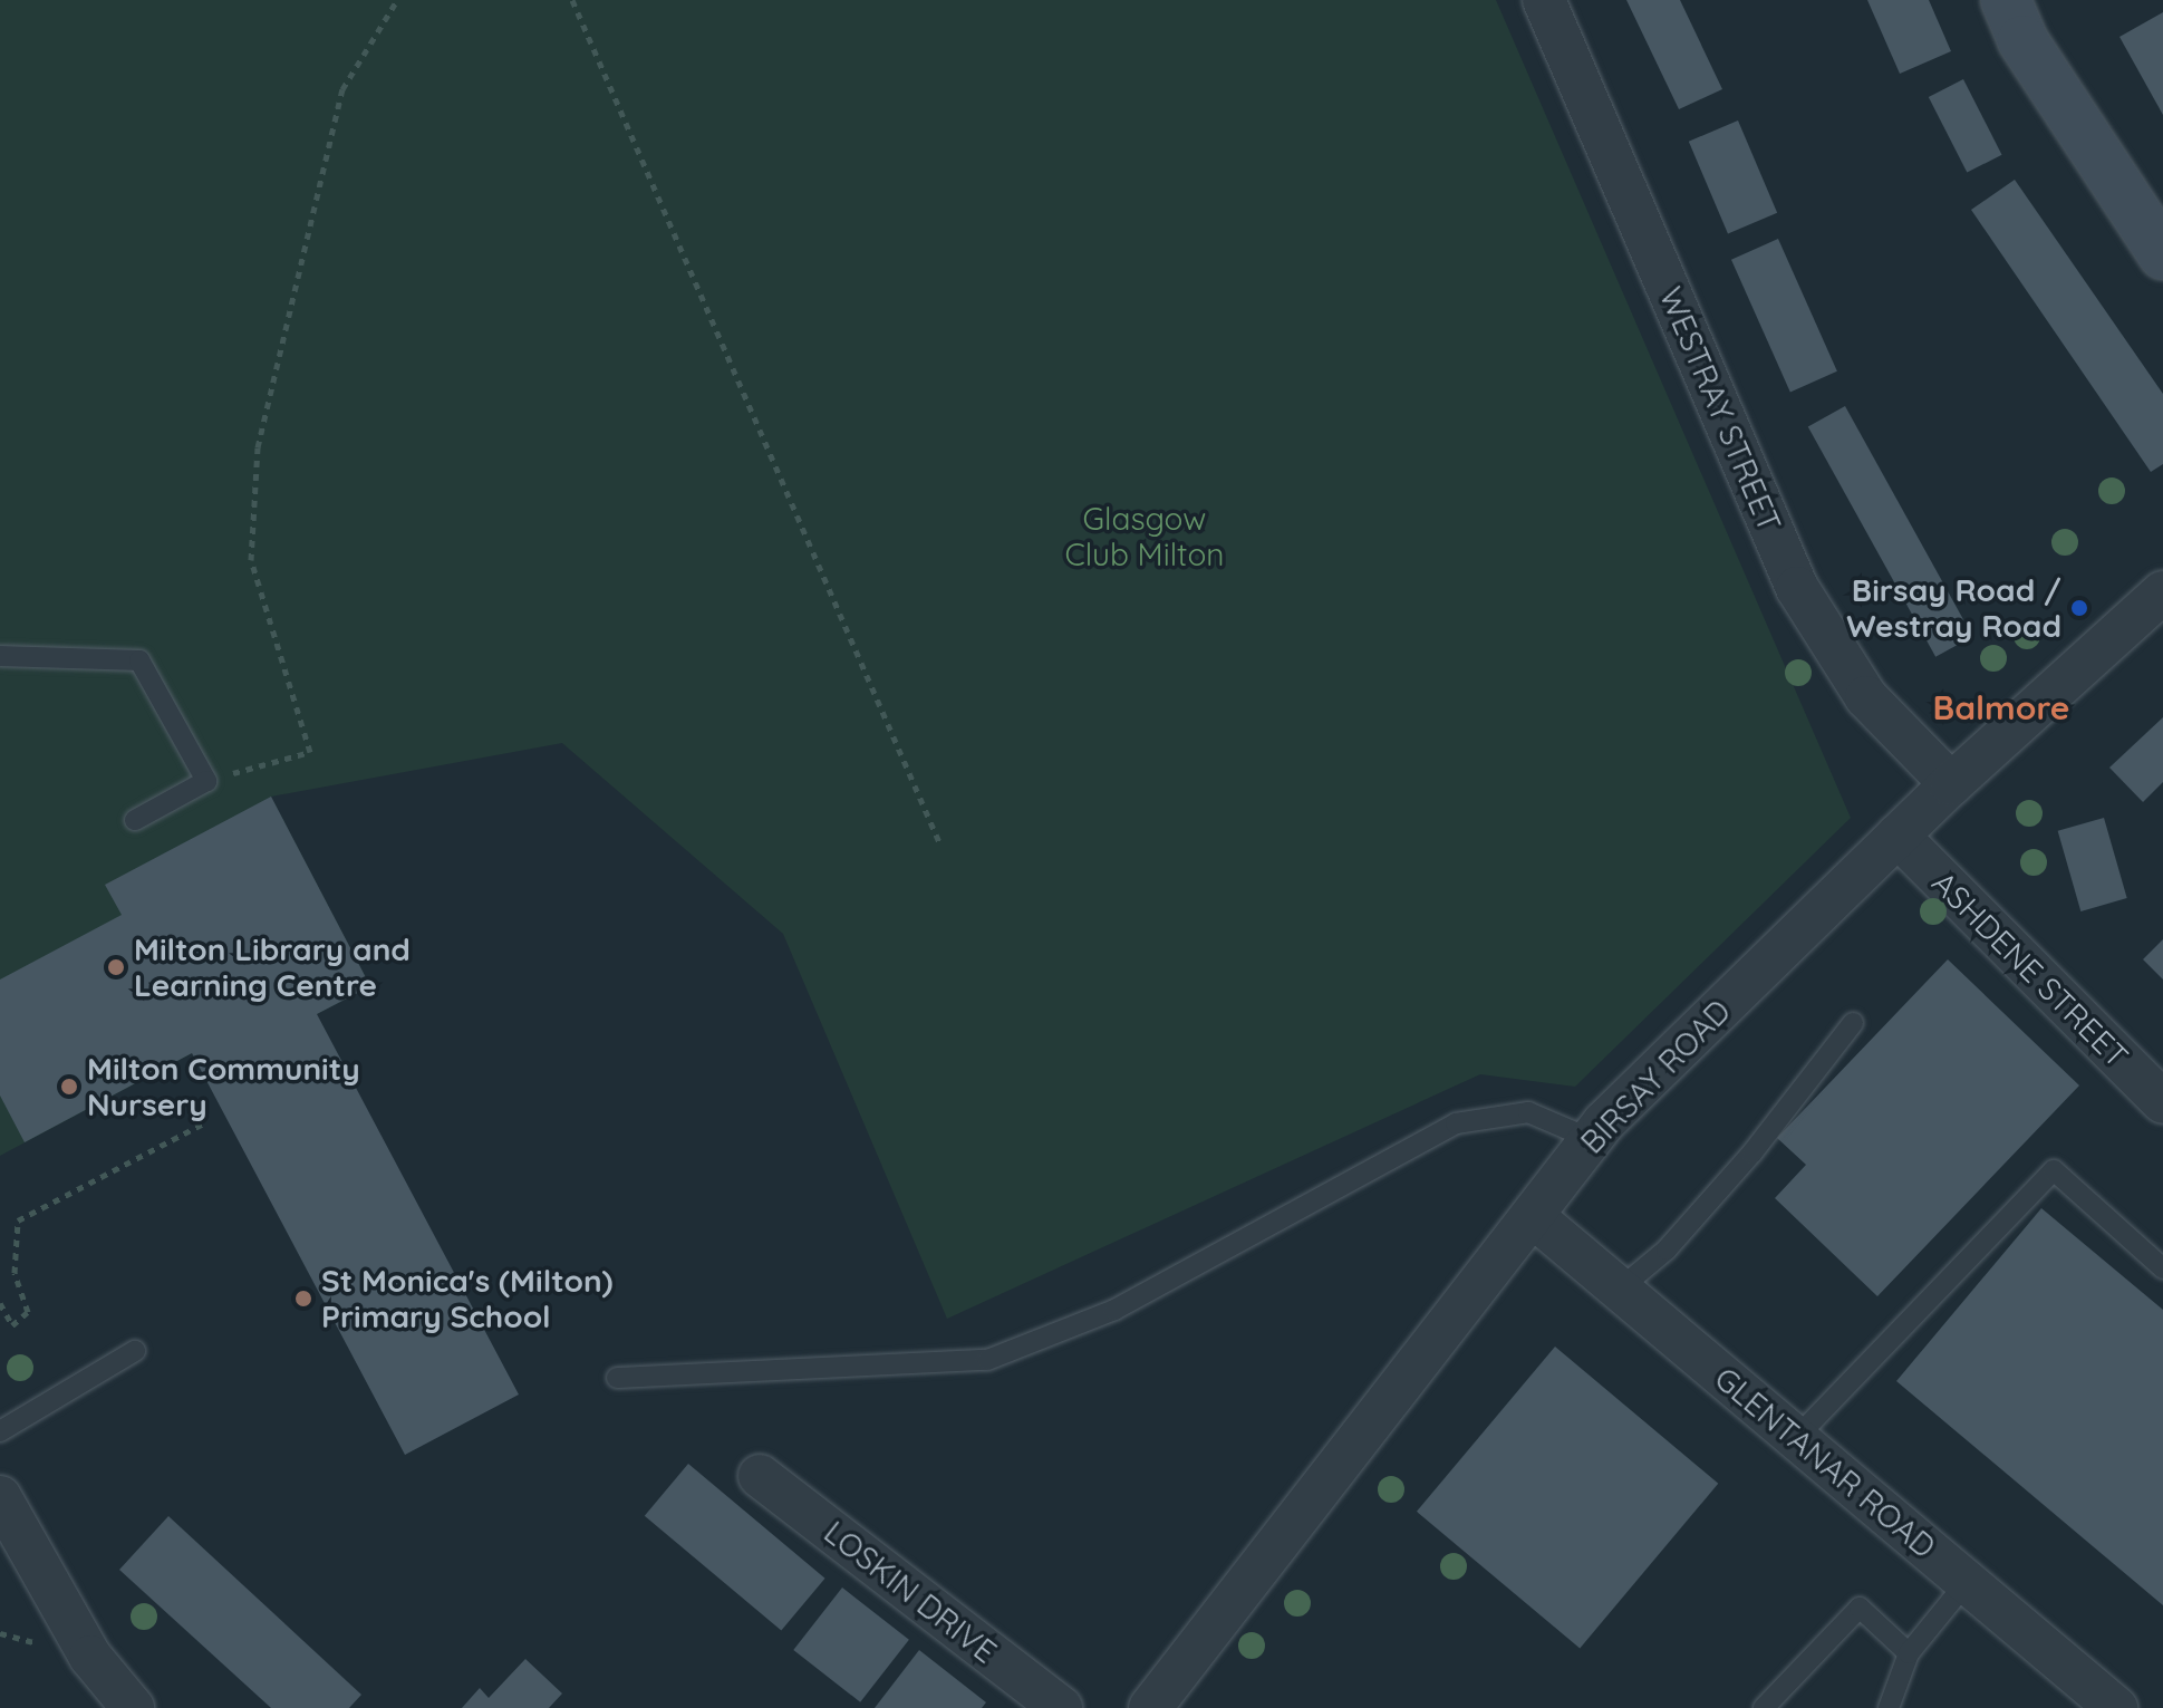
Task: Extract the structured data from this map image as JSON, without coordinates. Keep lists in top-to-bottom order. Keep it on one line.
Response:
{"streets":{"street":["WESTRAY STREET","ASHDENE STREET","BIRSAY ROAD","GLENTANAR ROAD","LOSKIN DRIVE"]},"crossings":[["WESTRAY STREET","BIRSAY ROAD"],["ASHDENE STREET","BIRSAY ROAD"],["BIRSAY ROAD","GLENTANAR ROAD"]],"districts":["Balmore"],"parks":["Glasgow Club Milton"],"places":["Birsay Road / Westray Road","Milton Library and Learning Centre","Milton Community Nursery","St Monica's (Milton) Primary School"]}
